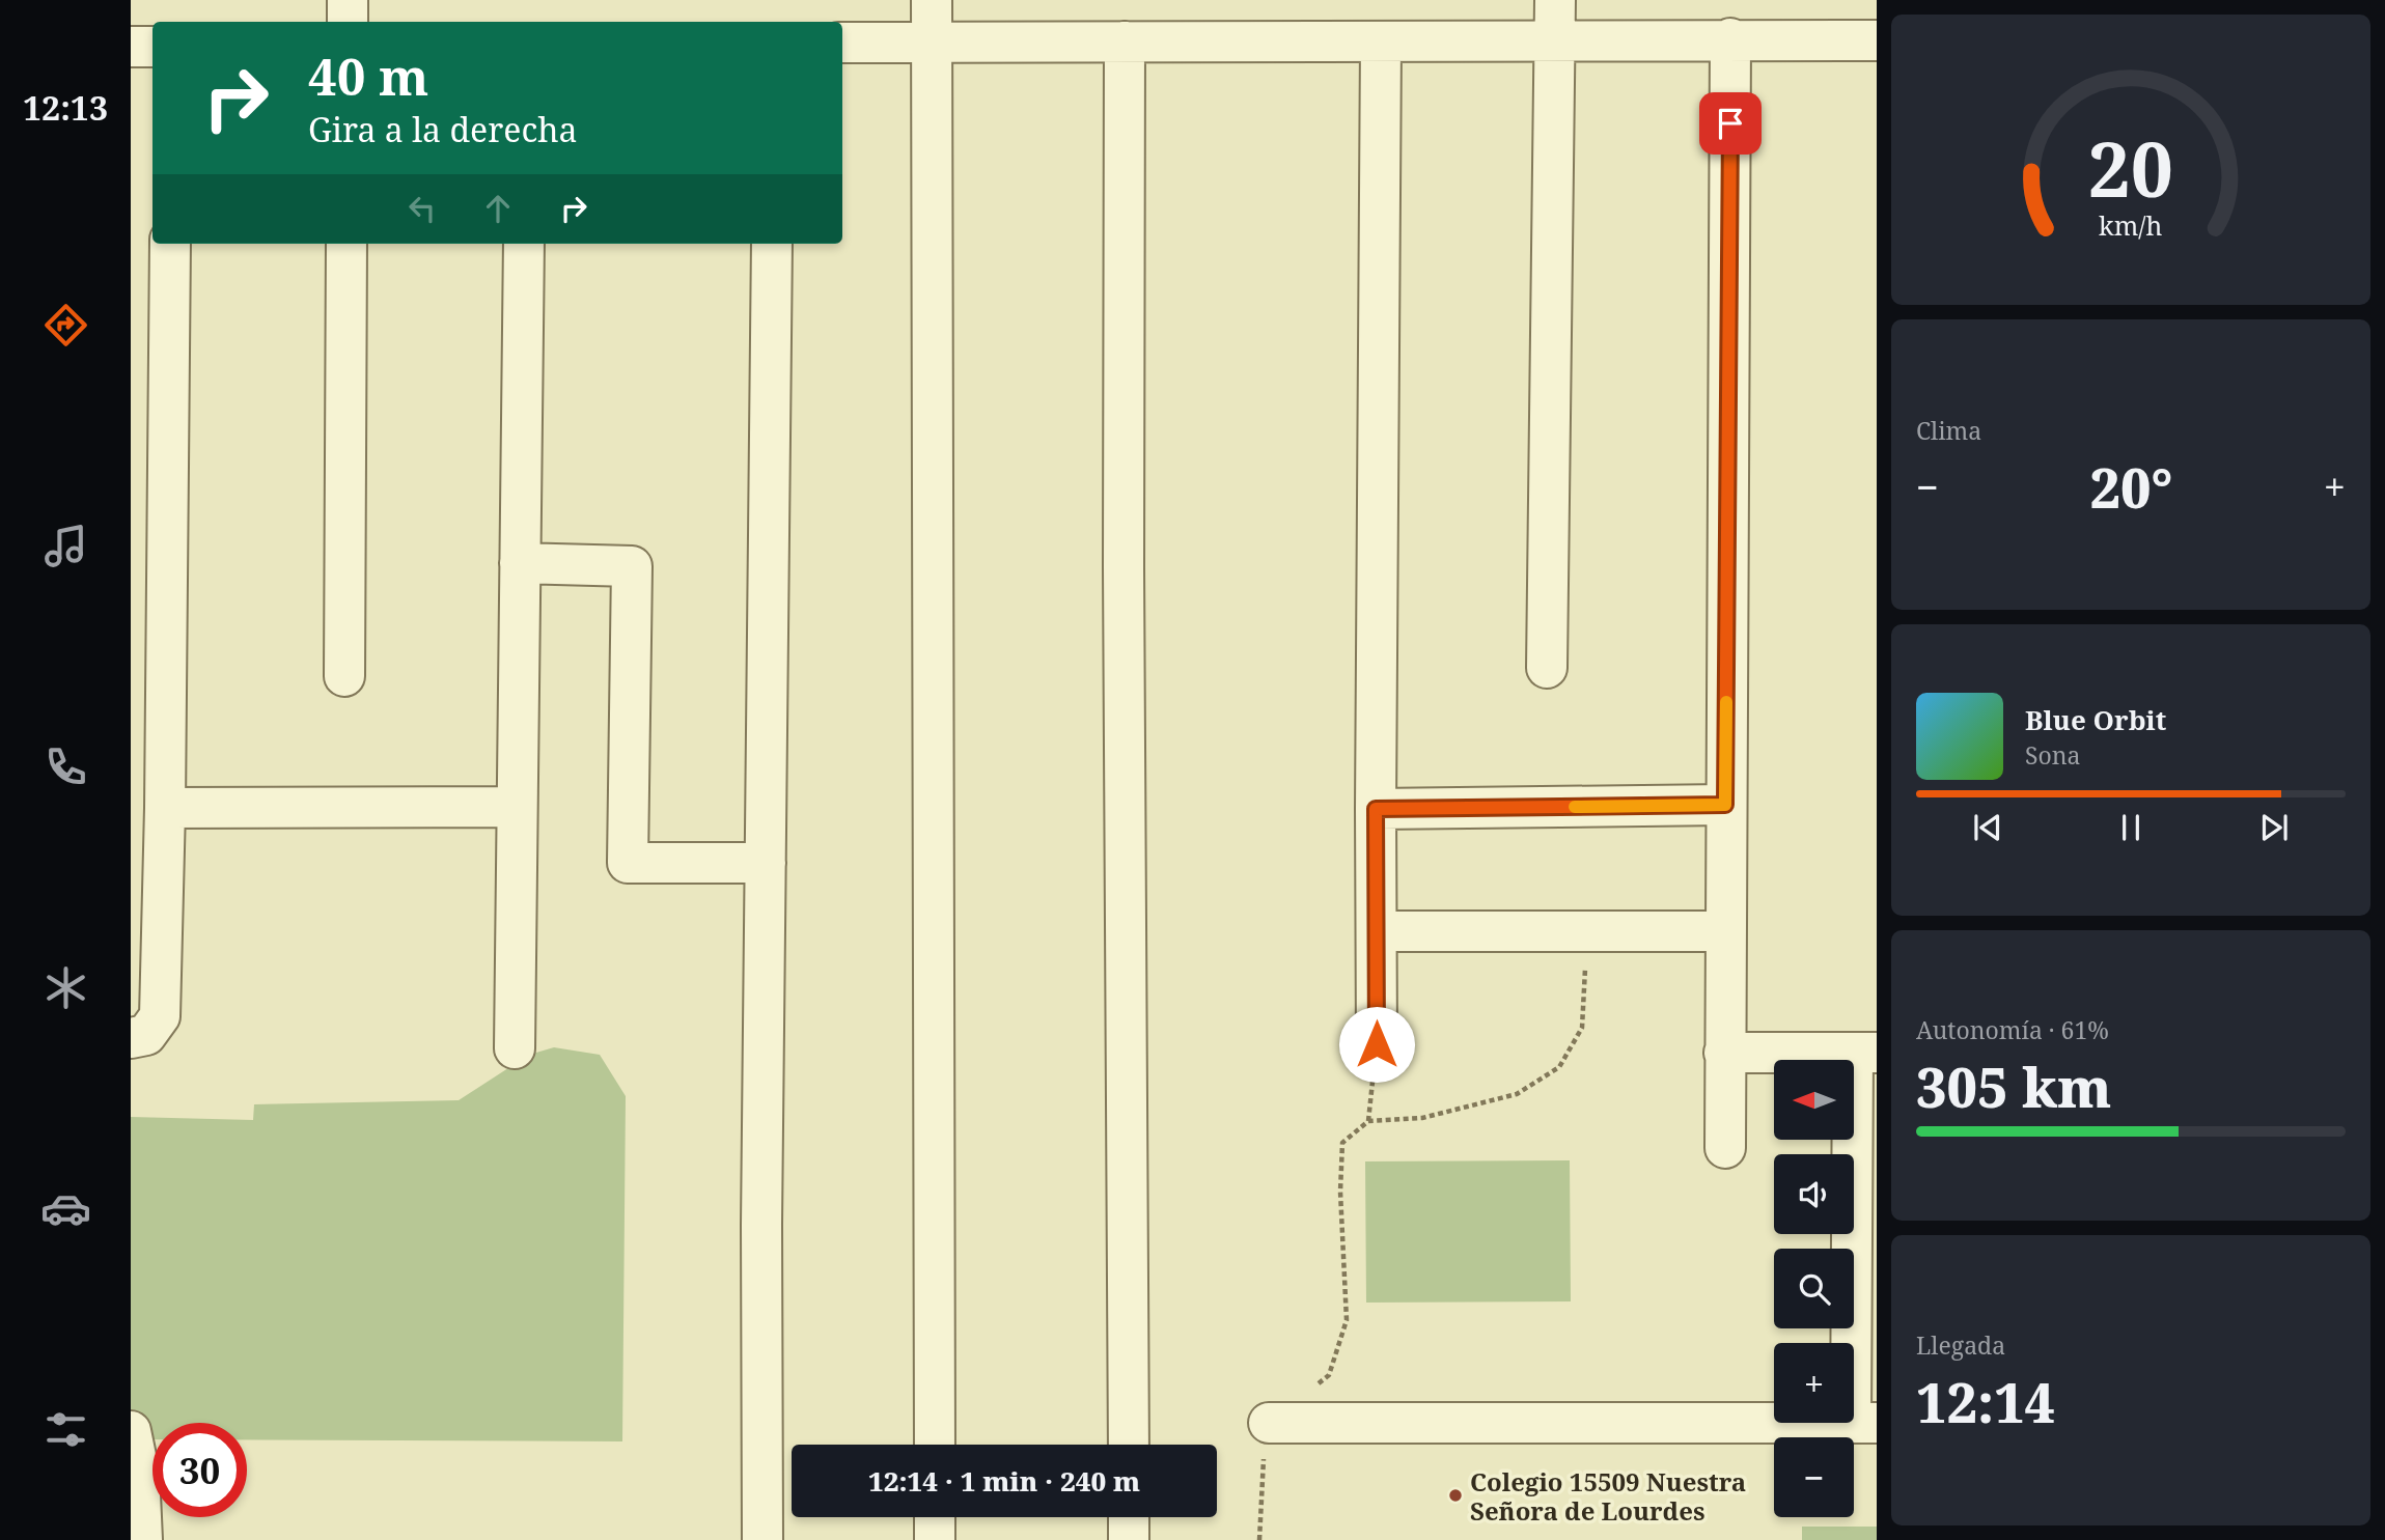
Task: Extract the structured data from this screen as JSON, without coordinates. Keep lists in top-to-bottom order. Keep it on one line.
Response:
{"places":["Colegio 15509 Nuestra Señora de Lourdes"],"north":"left","page":{"tabs":"12:13","turn":["40 m","Gira a la derecha"],"tile":["Clima",["Autonomía · 61%","305 km"],["Llegada","12:14"]],"heat":["−","20°","+"],"song":["Blue Orbit","Sona"],"map_buttons":["+","−"],"limit":"30","trip":"12:14 · 1 min · 240 m","gauge":["20","km/h"]}}
